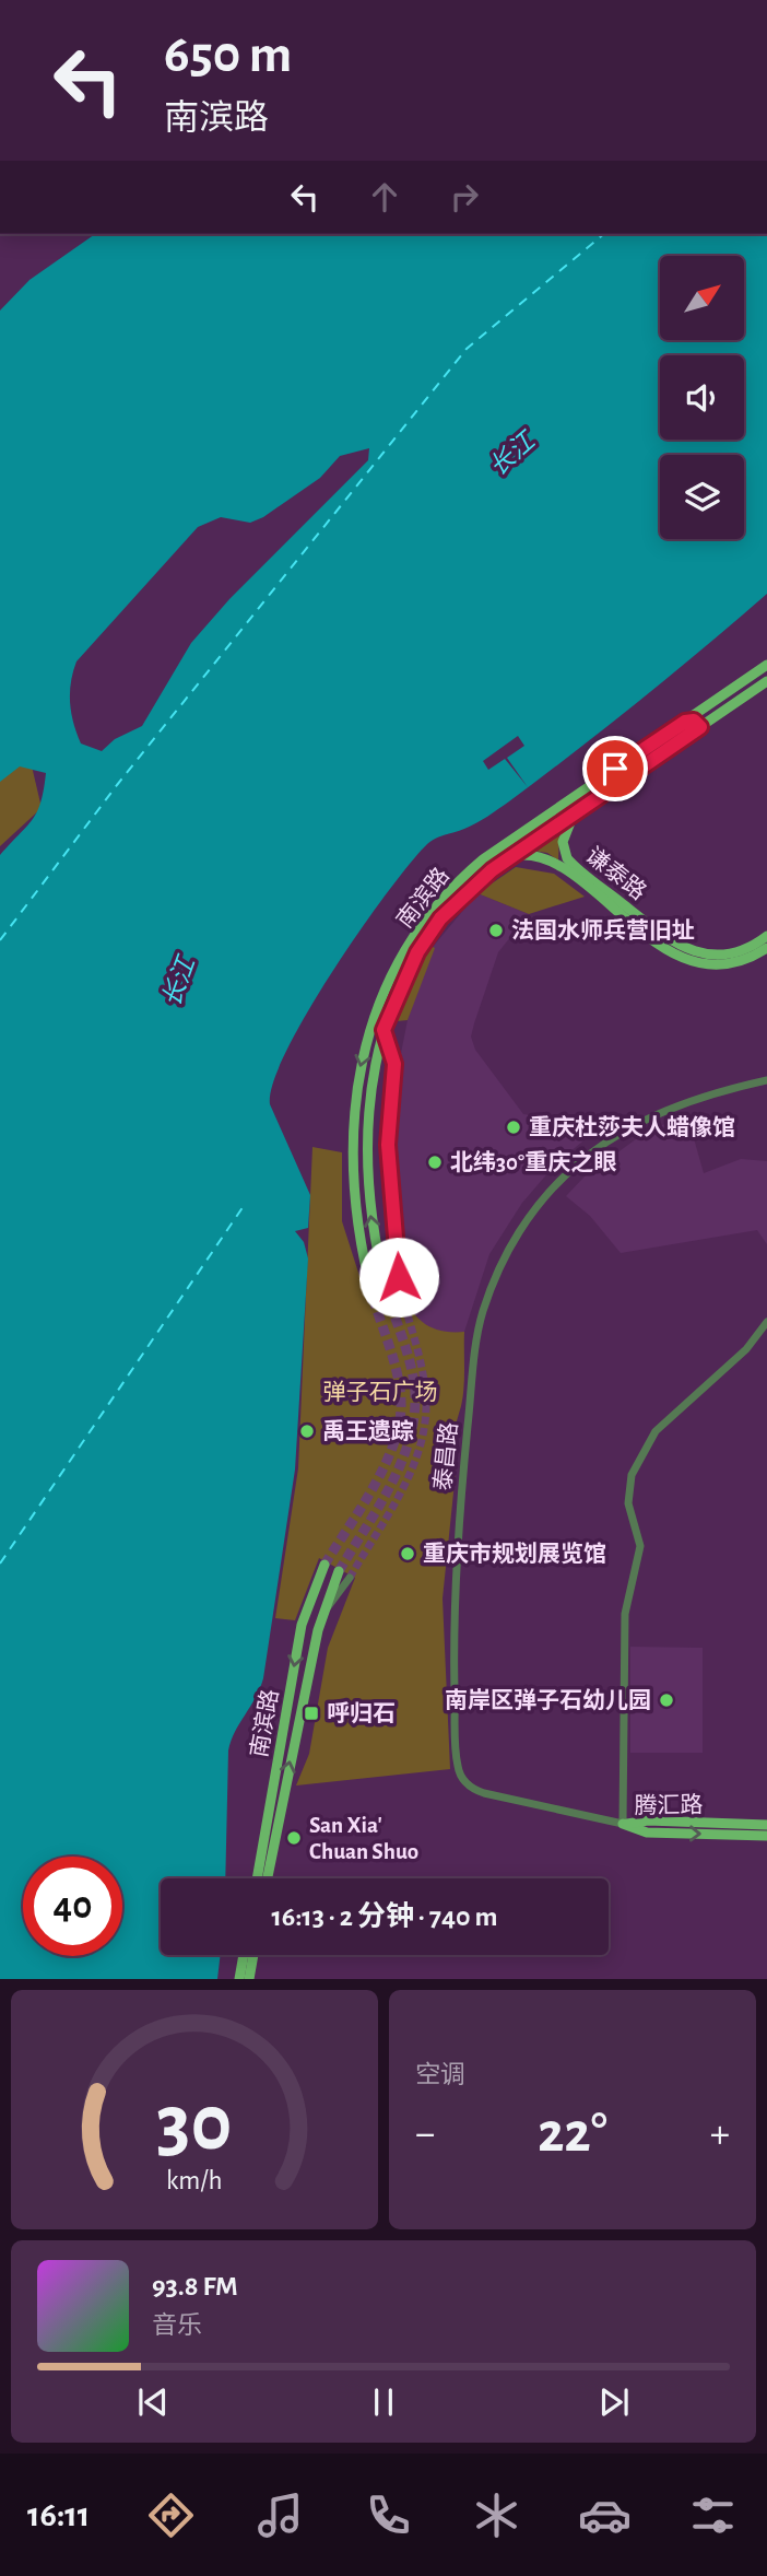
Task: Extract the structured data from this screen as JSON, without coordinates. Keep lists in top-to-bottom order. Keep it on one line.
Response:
{"streets":{"main road":["谦泰路","南滨路","腾汇路"],"street":["泰昌路"]},"crossings":[["谦泰路","南滨路"],["泰昌路","腾汇路"]],"water":["长江"],"parks":["弹子石广场"],"places":{"other":["法国水师兵营旧址","重庆杜莎夫人蜡像馆","北纬30°重庆之眼","禹王遗踪","重庆市规划展览馆","南岸区弹子石幼儿园","San Xia' Chuan Shuo"],"transit":["呼归石"]},"north":"top right","page":{"turn":["650 m","南滨路"],"limit":"40","trip":"16:13 · 2 分钟 · 740 m","tile":"空调","heat":["−","22°","+"],"song":["93.8 FM","音乐"],"tabs":"16:11","gauge":["30","km/h"]}}
